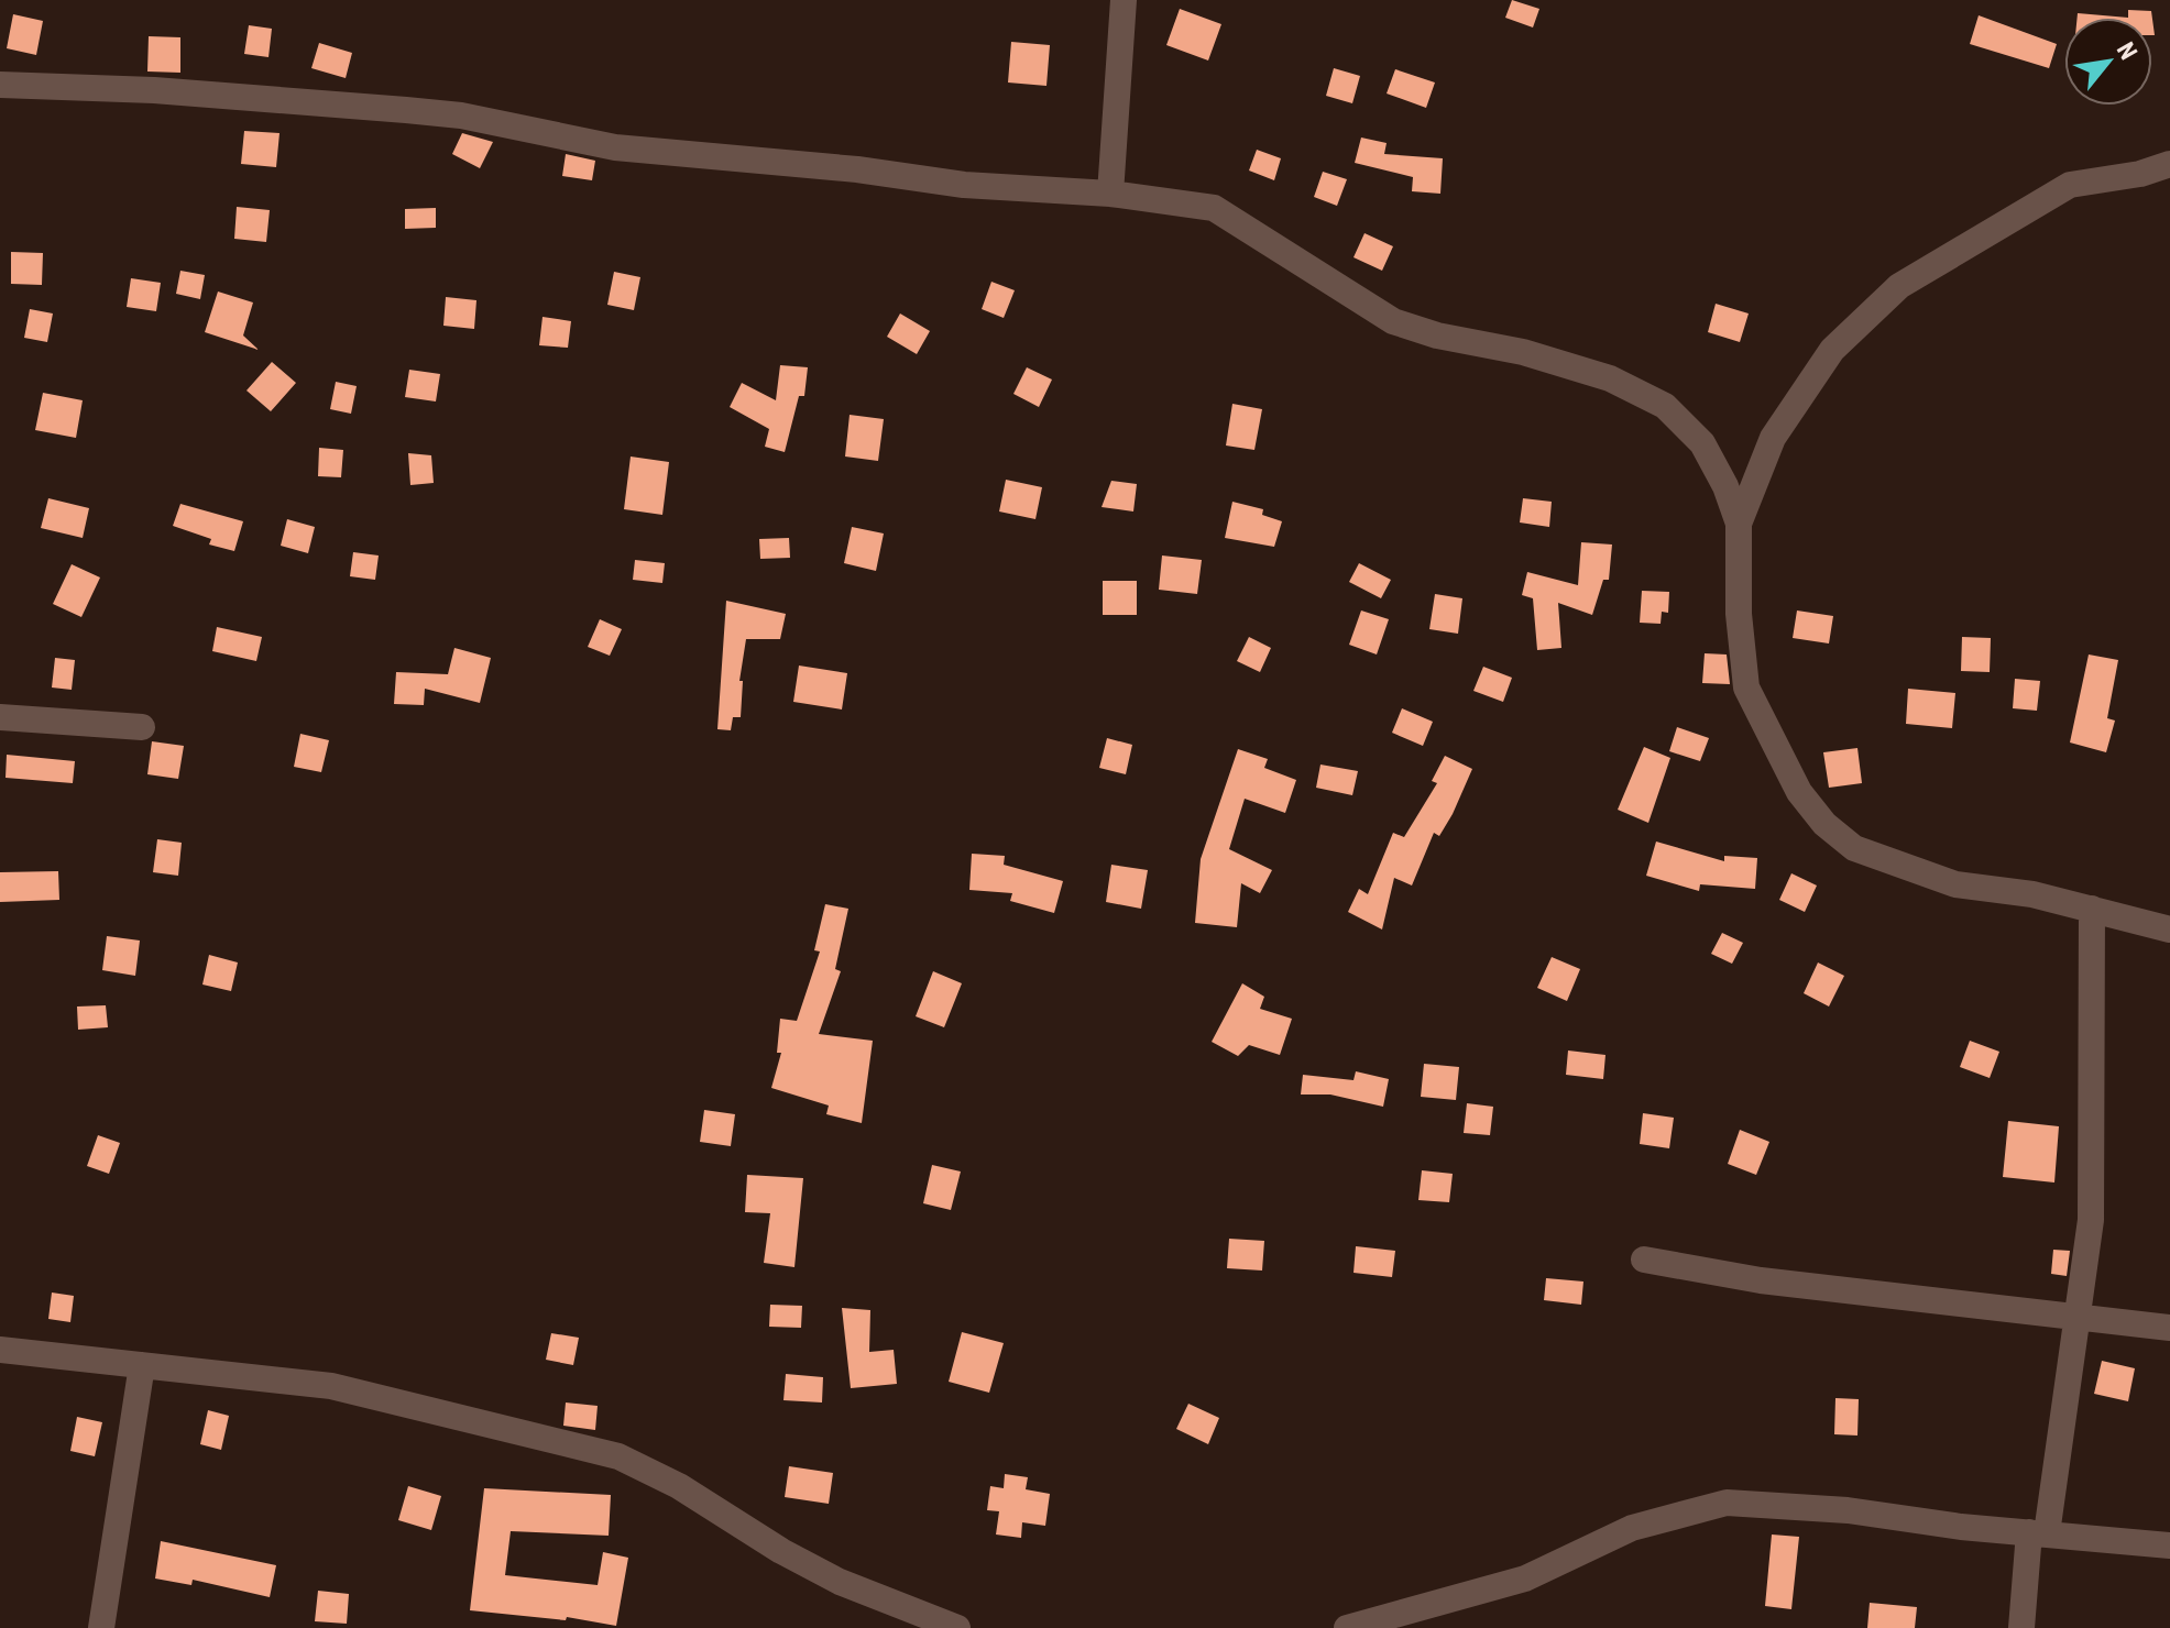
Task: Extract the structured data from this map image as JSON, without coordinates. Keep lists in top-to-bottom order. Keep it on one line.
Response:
{"north":"top right"}
